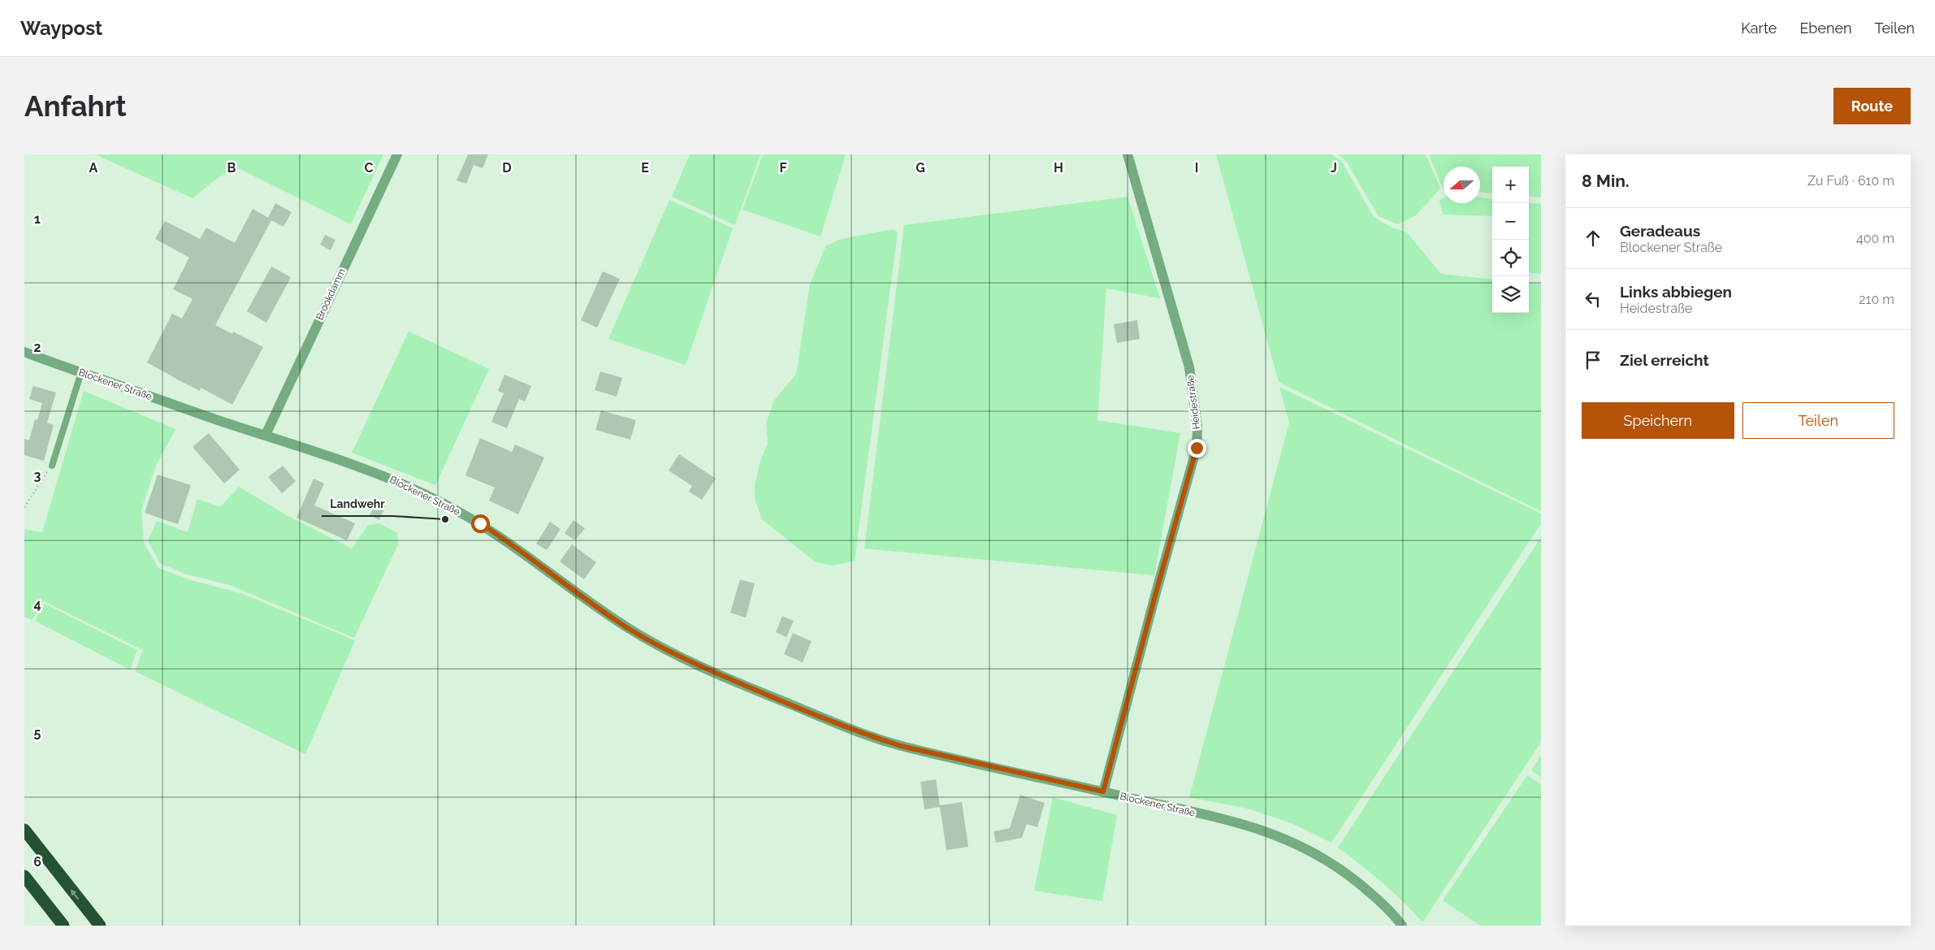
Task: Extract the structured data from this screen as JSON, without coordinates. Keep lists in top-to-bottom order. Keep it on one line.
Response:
{"streets":{"street":["Brookdamm","Blockener Straße","Heidestraße"]},"crossings":[["Brookdamm","Blockener Straße"],["Blockener Straße","Heidestraße"]],"places":["Landwehr"],"north":"left","page":{"header":"Waypost","nav":["Karte","Ebenen","Teilen"],"buttons":["Route",["Speichern","Teilen"]],"title":"Anfahrt","heading":["8 Min.","Zu Fuß · 610 m"],"map_buttons":["+","−"],"list":[["Geradeaus","Blockener Straße","400 m"],["Links abbiegen","Heidestraße","210 m"],"Ziel erreicht"]},"grid":{"columns":["A","B","C","D","E","F","G","H","I","J"],"rows":["1","2","3","4","5","6"]}}
